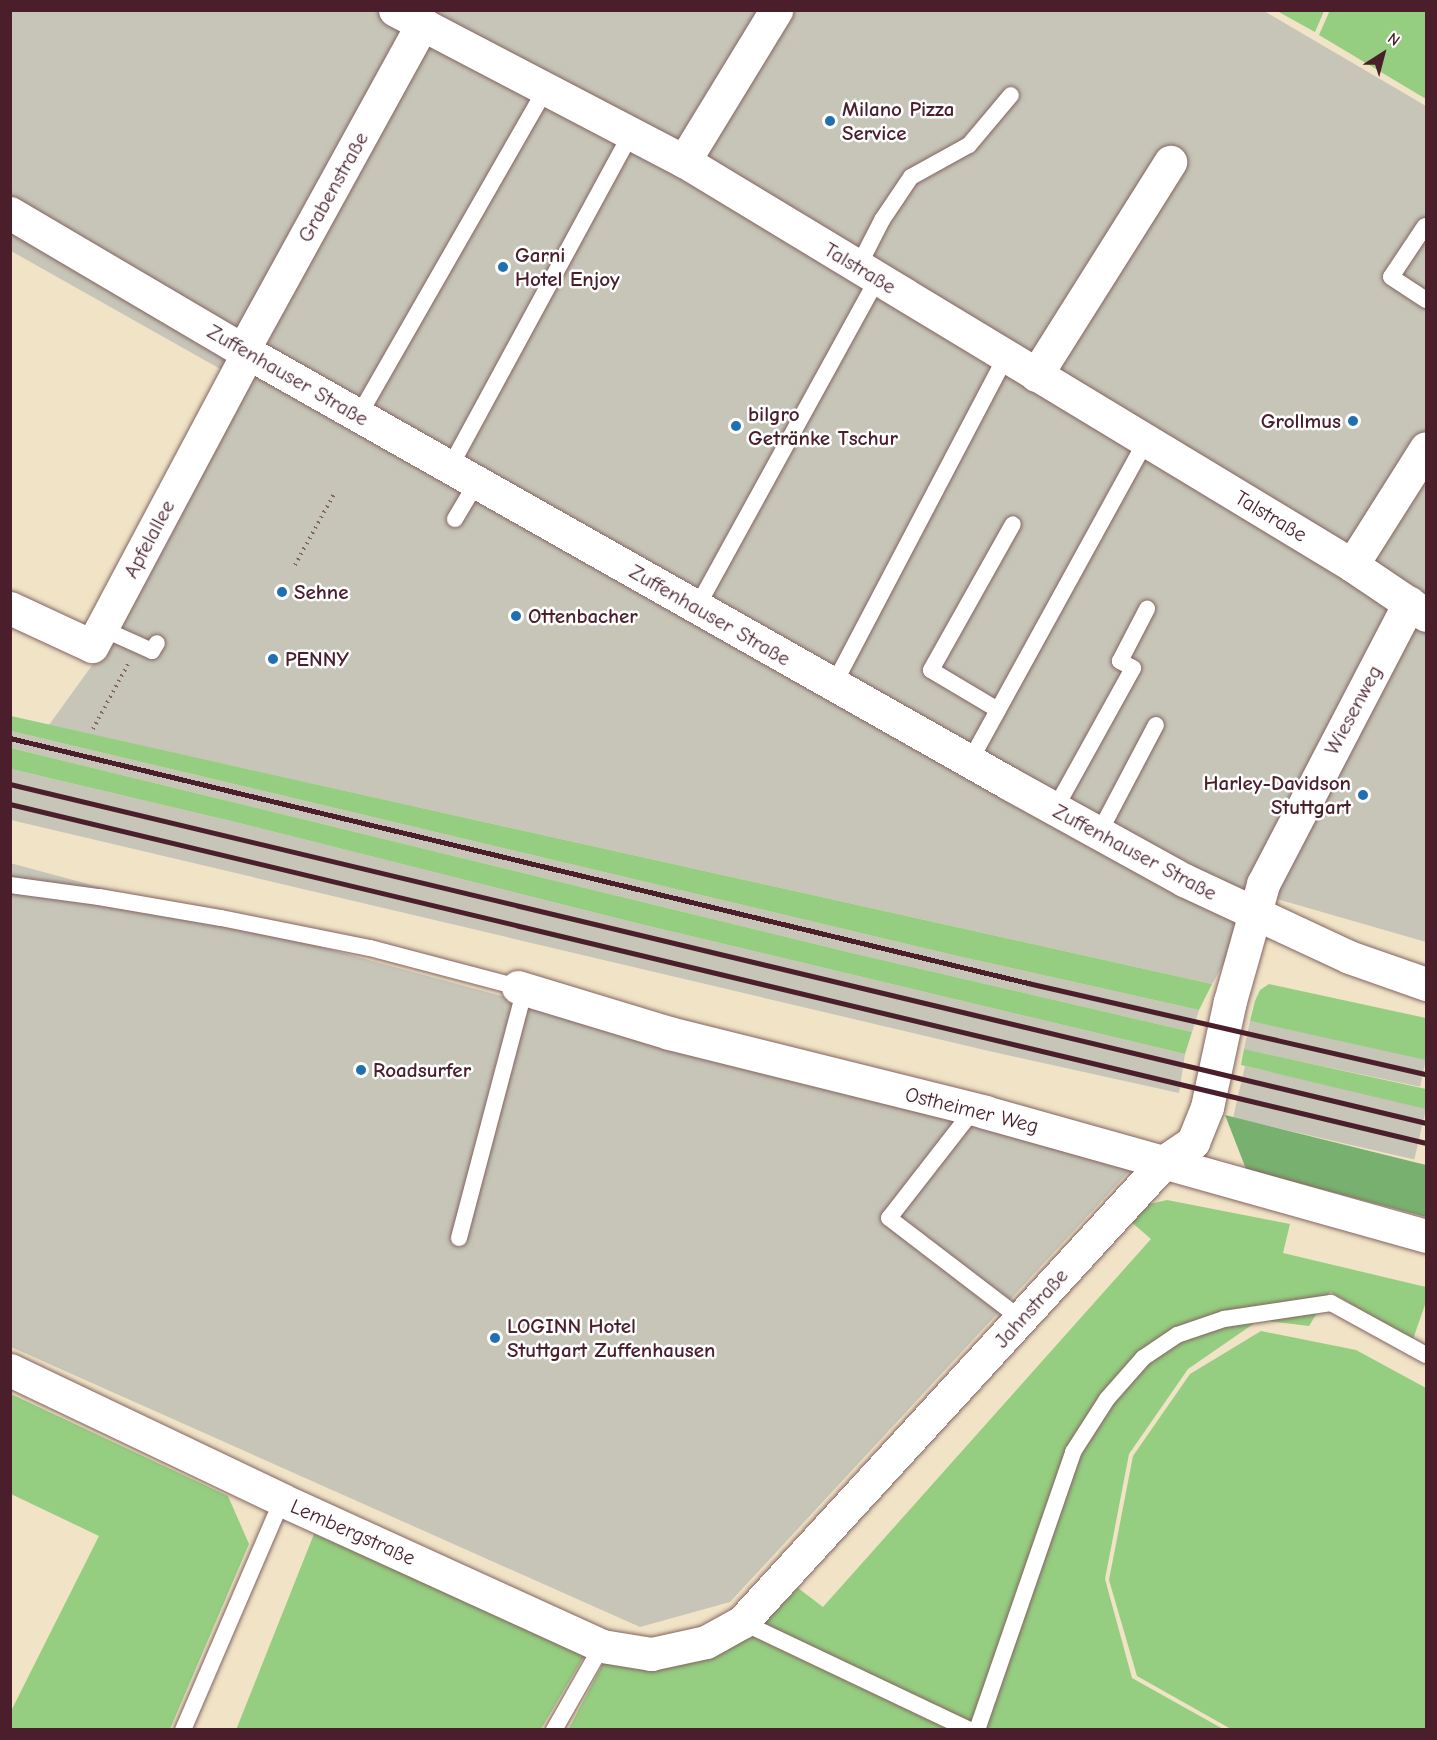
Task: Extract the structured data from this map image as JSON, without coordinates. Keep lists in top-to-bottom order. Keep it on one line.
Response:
{"streets":{"street":["Grabenstraße","Talstraße","Zuffenhauser Straße","Apfelallee","Wiesenweg","Ostheimer Weg","Jahnstraße","Lembergstraße"]},"crossings":[["Grabenstraße","Talstraße"],["Grabenstraße","Zuffenhauser Straße"],["Grabenstraße","Apfelallee"],["Talstraße","Wiesenweg"],["Zuffenhauser Straße","Apfelallee"],["Zuffenhauser Straße","Wiesenweg"],["Zuffenhauser Straße","Jahnstraße"],["Wiesenweg","Jahnstraße"],["Ostheimer Weg","Jahnstraße"],["Jahnstraße","Lembergstraße"]],"places":["Milano Pizza Service","Garni Hotel Enjoy","Grollmus","bilgro Getränke Tschur","Sehne","Ottenbacher","PENNY","Harley-Davidson Stuttgart","Roadsurfer","LOGINN Hotel Stuttgart Zuffenhausen"],"north":"top right"}
